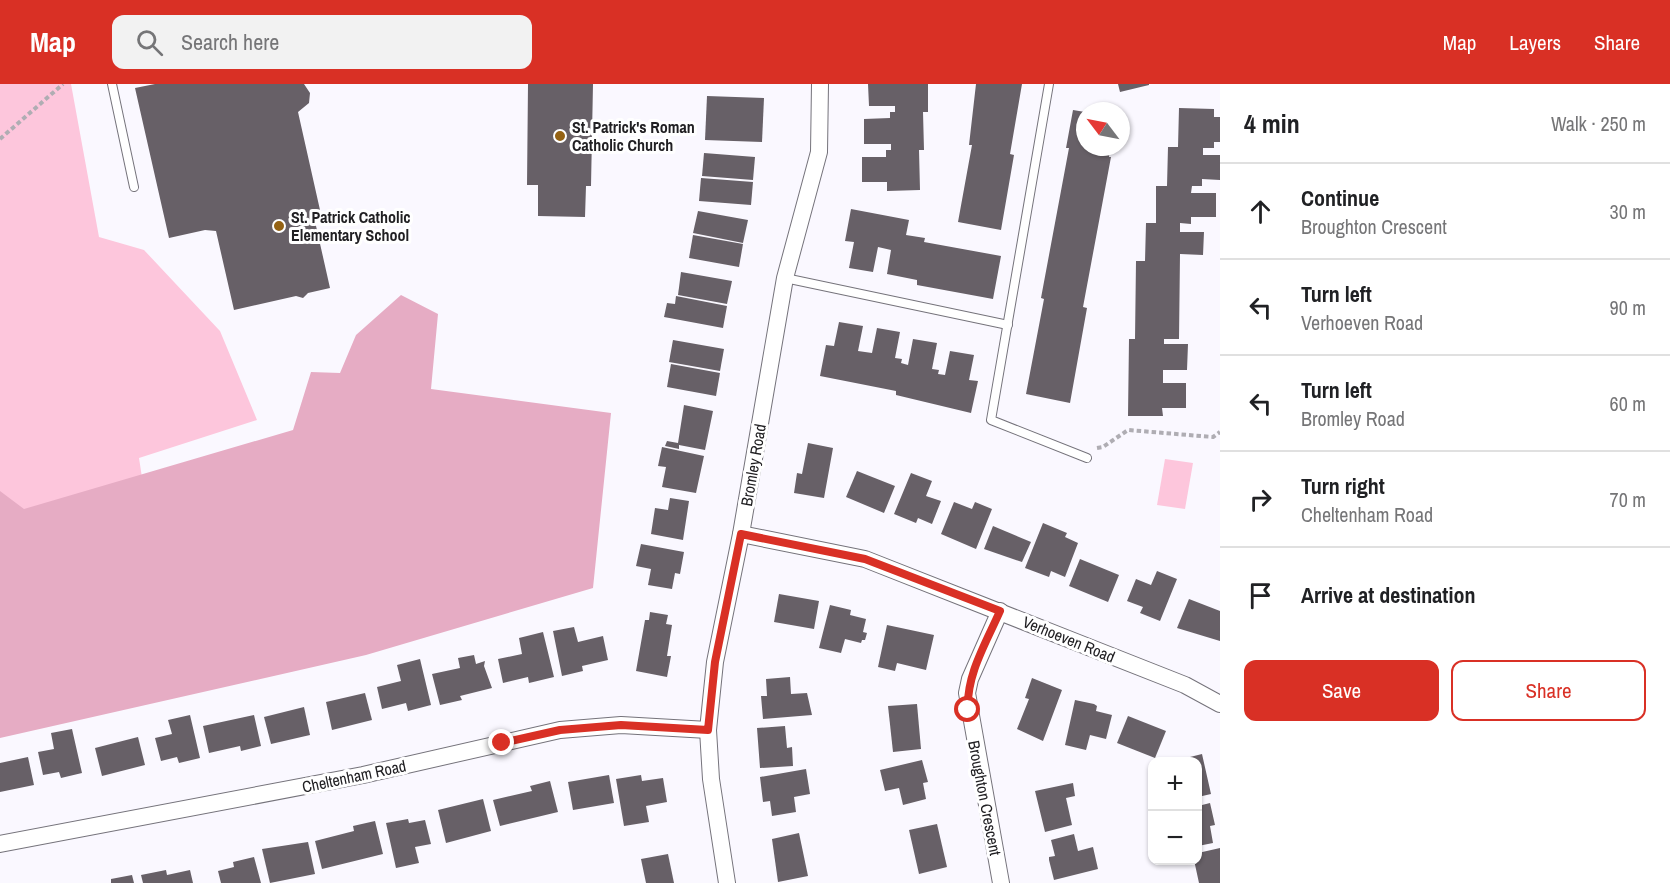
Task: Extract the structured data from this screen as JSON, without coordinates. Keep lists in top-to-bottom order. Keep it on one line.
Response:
{"streets":{"street":["Bromley Road","Verhoeven Road","Cheltenham Road","Broughton Crescent"]},"crossings":[["Bromley Road","Verhoeven Road"],["Bromley Road","Cheltenham Road"],["Verhoeven Road","Broughton Crescent"]],"places":["St. Patrick's Roman Catholic Church","St. Patrick Catholic Elementary School"],"north":"top left","page":{"header":"Map","search":"Search here","nav":["Map","Layers","Share"],"heading":["4 min","Walk · 250 m"],"list":[["Continue","Broughton Crescent","30 m"],["Turn left","Verhoeven Road","90 m"],["Turn left","Bromley Road","60 m"],["Turn right","Cheltenham Road","70 m"],"Arrive at destination"],"buttons":["Save","Share"],"map_buttons":["+","−"]}}
